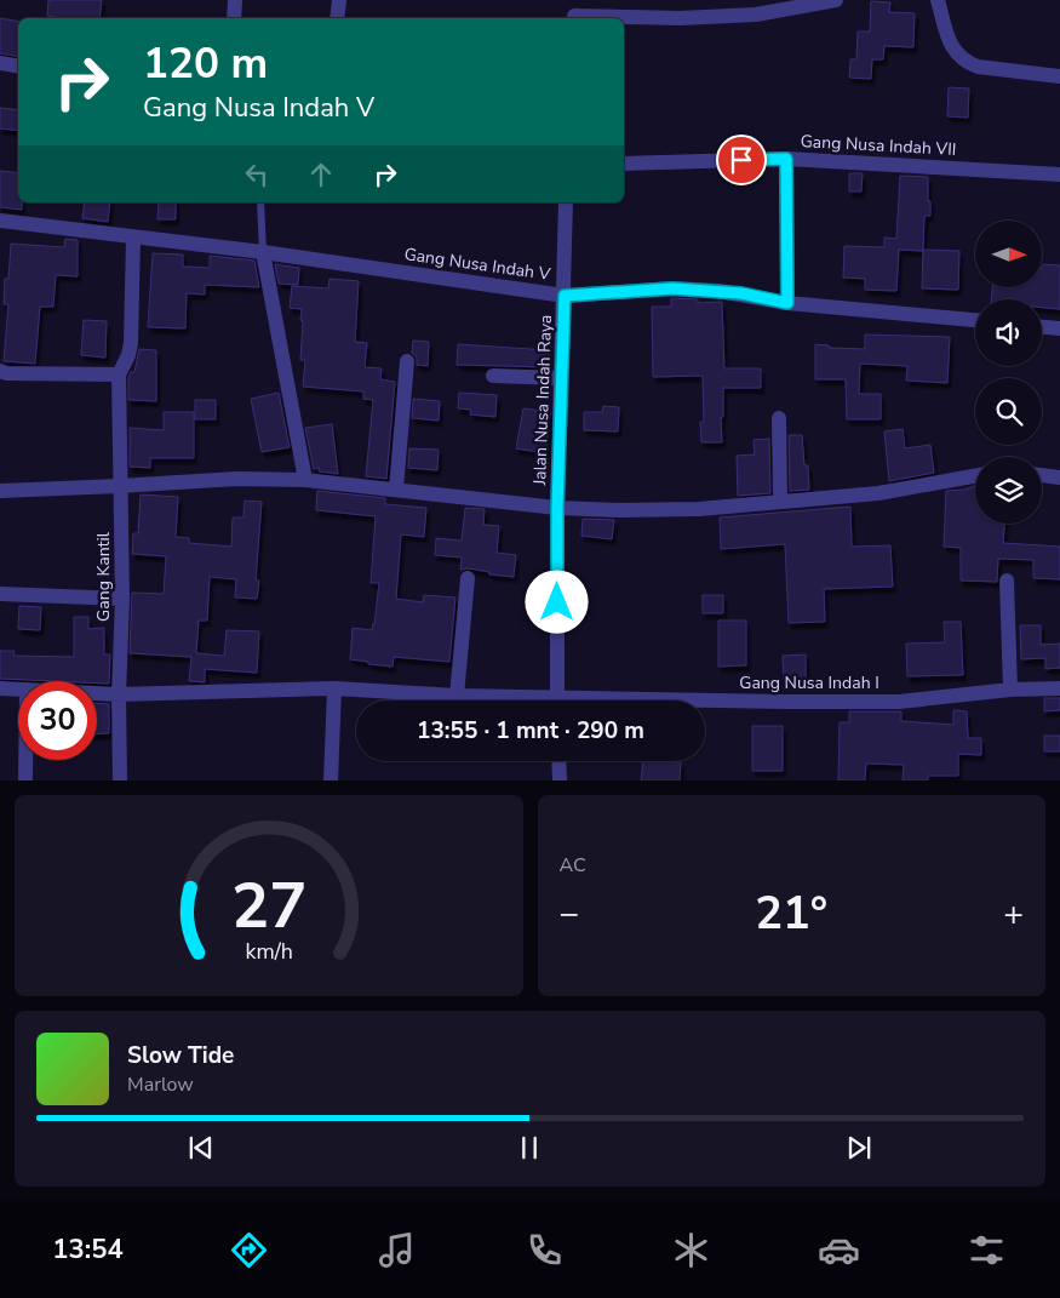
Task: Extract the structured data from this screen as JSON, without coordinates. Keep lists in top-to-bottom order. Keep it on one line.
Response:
{"streets":{"street":["Gang Nusa Indah VII","Gang Nusa Indah V","Jalan Nusa Indah Raya","Gang Kantil","Gang Nusa Indah I"]},"crossings":[["Gang Nusa Indah V","Jalan Nusa Indah Raya"],["Gang Kantil","Gang Nusa Indah I"]],"north":"right","page":{"turn":["120 m","Gang Nusa Indah V"],"limit":"30","trip":"13:55 · 1 mnt · 290 m","tile":"AC","heat":["−","21°","+"],"song":["Slow Tide","Marlow"],"tabs":"13:54","gauge":["27","km/h"]}}
